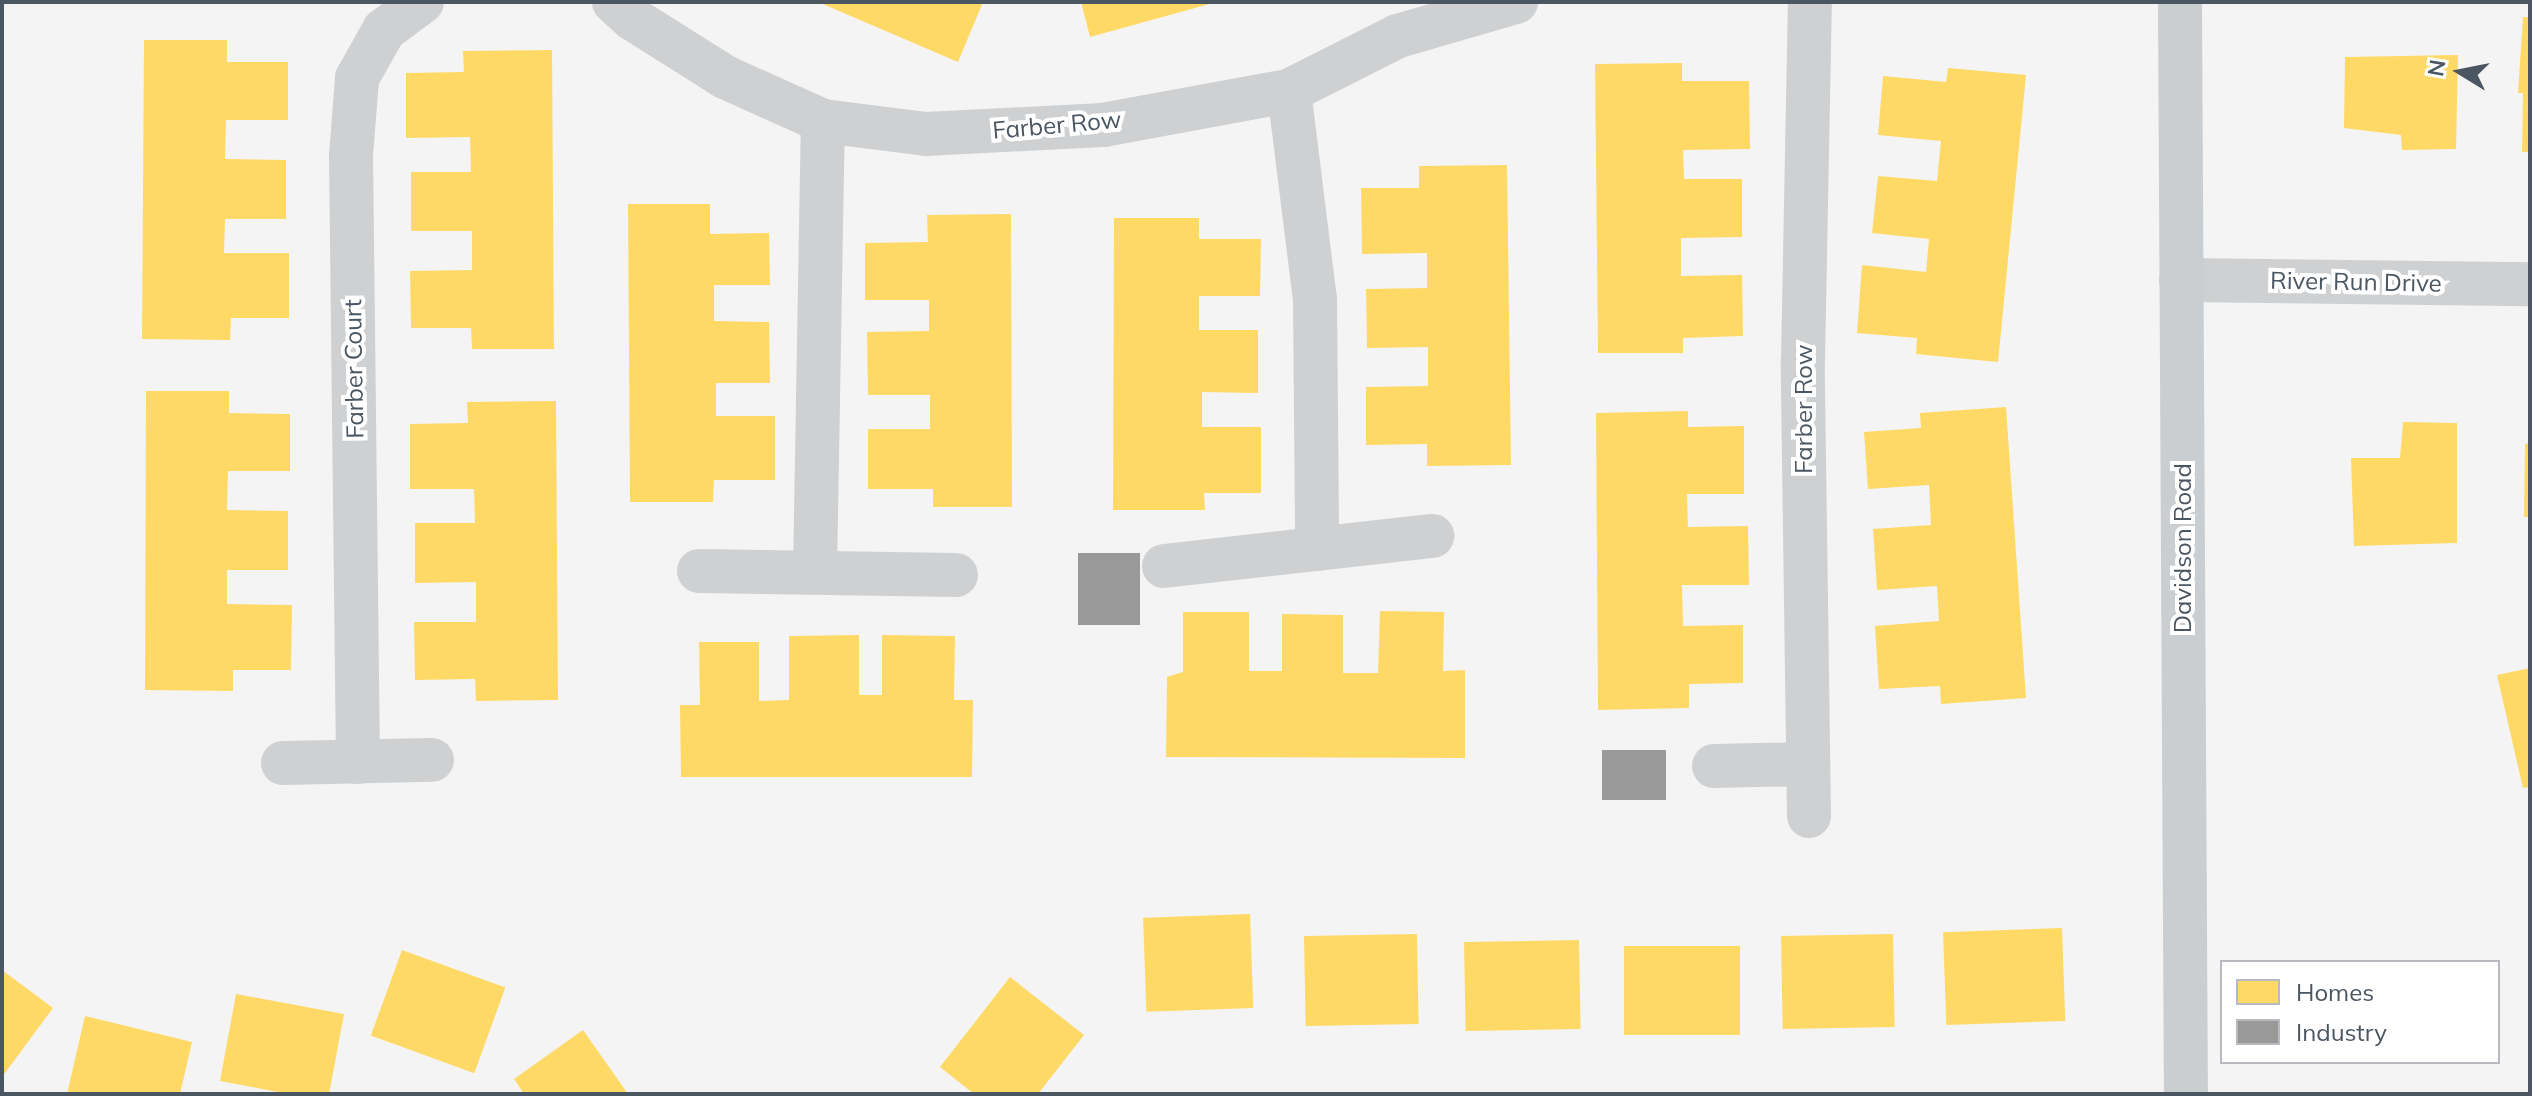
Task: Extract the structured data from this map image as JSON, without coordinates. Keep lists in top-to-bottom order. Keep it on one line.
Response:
{"streets":{"main road":["Davidson Road"],"street":["Farber Row","River Run Drive","Farber Court"]},"crossings":[["River Run Drive","Davidson Road"]],"legend":["Homes","Industry"],"north":"left"}
